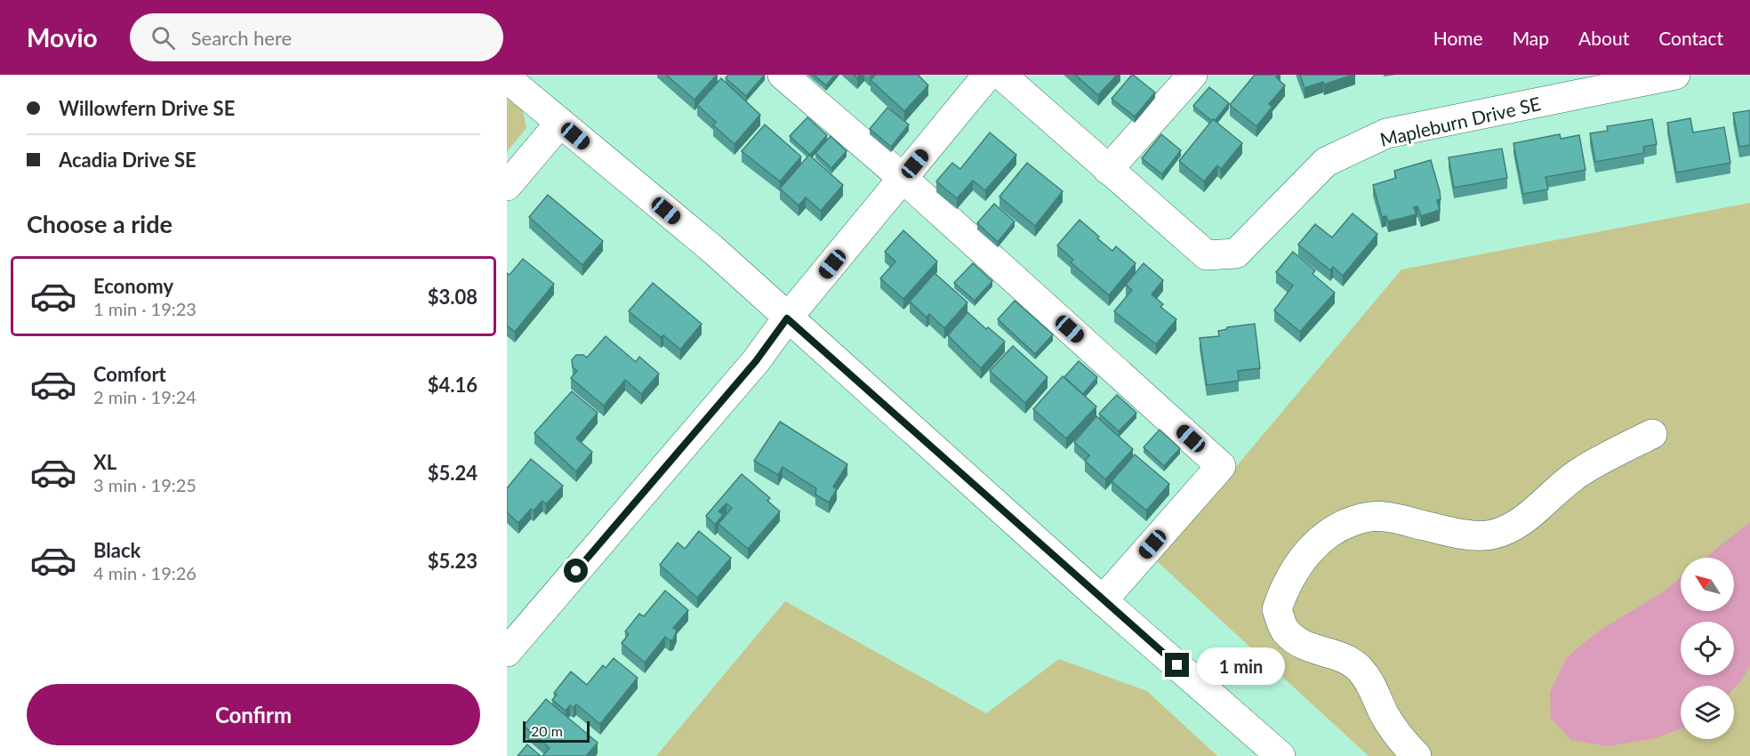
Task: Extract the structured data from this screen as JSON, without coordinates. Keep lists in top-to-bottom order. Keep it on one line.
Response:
{"streets":{"street":["Mapleburn Drive SE"]},"scale_bar":"20 m","north":"top left","page":{"header":"Movio","search":"Search here","nav":["Home","Map","About","Contact"],"banner":["Willowfern Drive SE","Acadia Drive SE"],"heading":"Choose a ride","list":[{"name":"Economy","note":"1 min · 19:23","value":"$3.08"},{"name":"Comfort","note":"2 min · 19:24","value":"$4.16"},{"name":"XL","note":"3 min · 19:25","value":"$5.24"},{"name":"Black","note":"4 min · 19:26","value":"$5.23"}],"bubble":"1 min","buttons":"Confirm","scale":"20 m"}}
